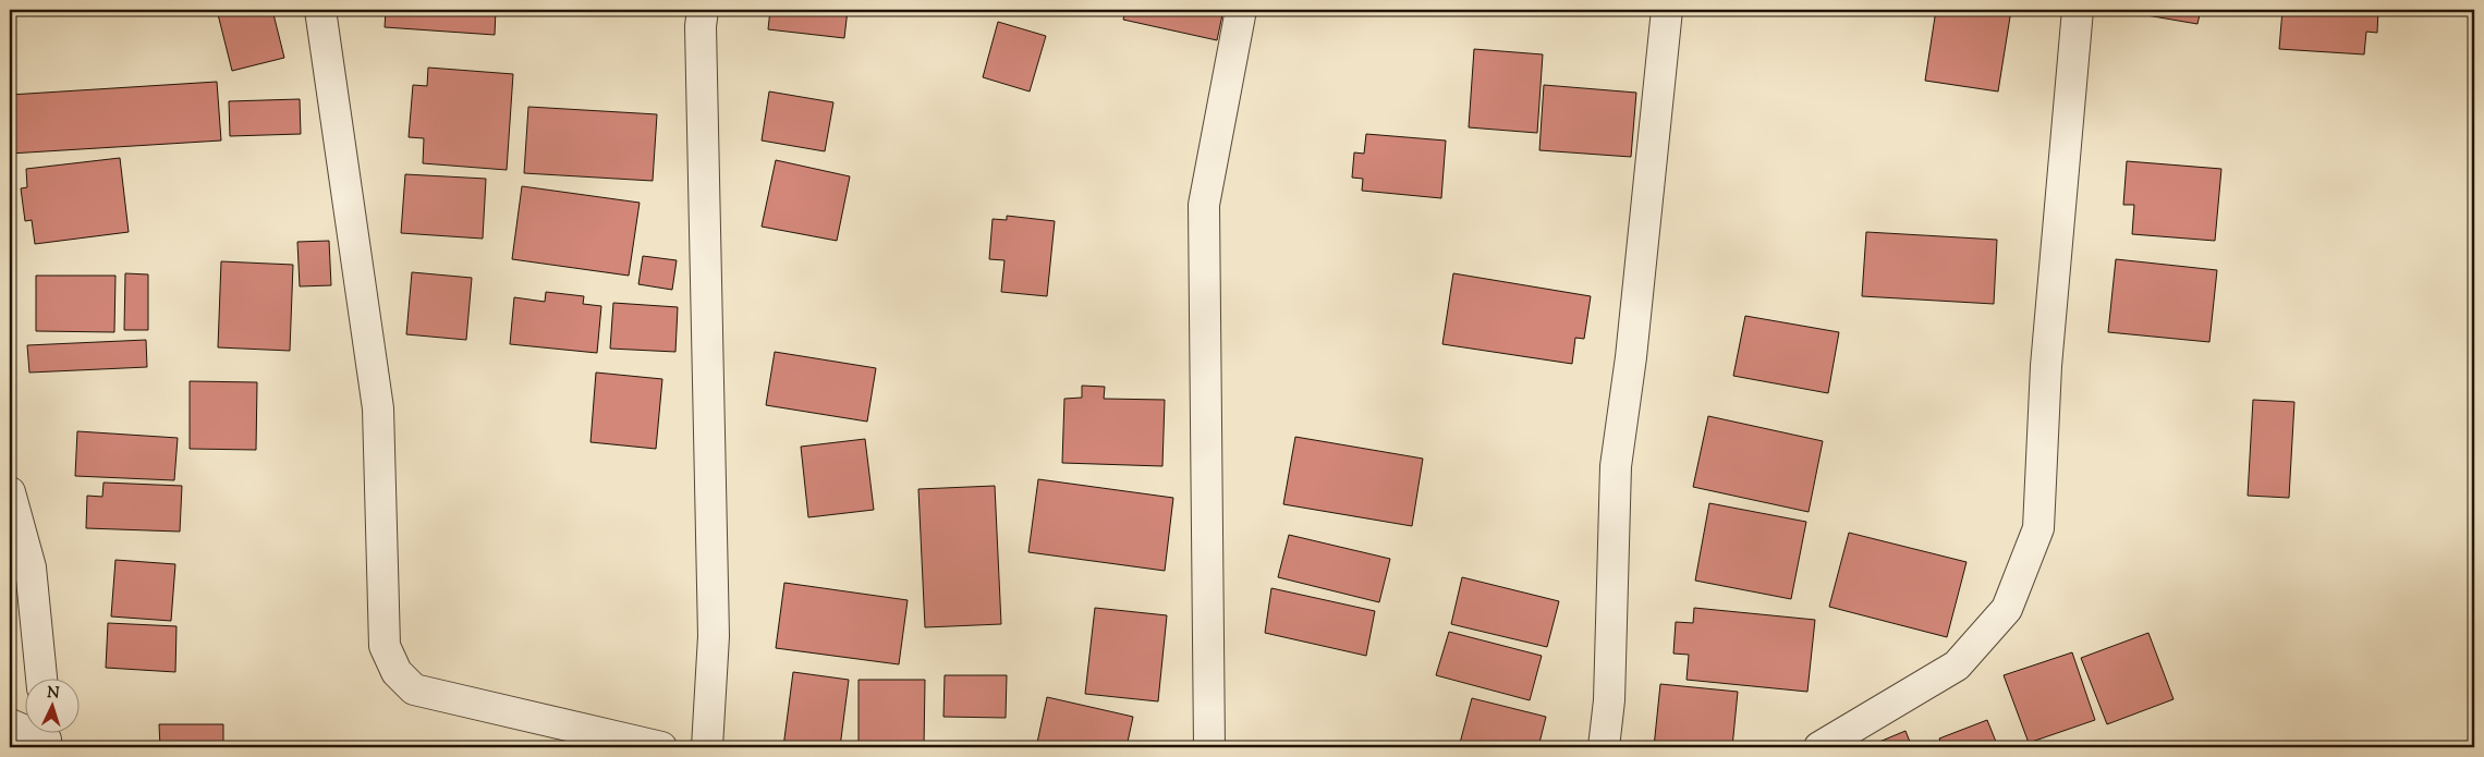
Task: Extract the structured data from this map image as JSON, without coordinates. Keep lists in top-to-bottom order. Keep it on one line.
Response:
{"north":"top"}
